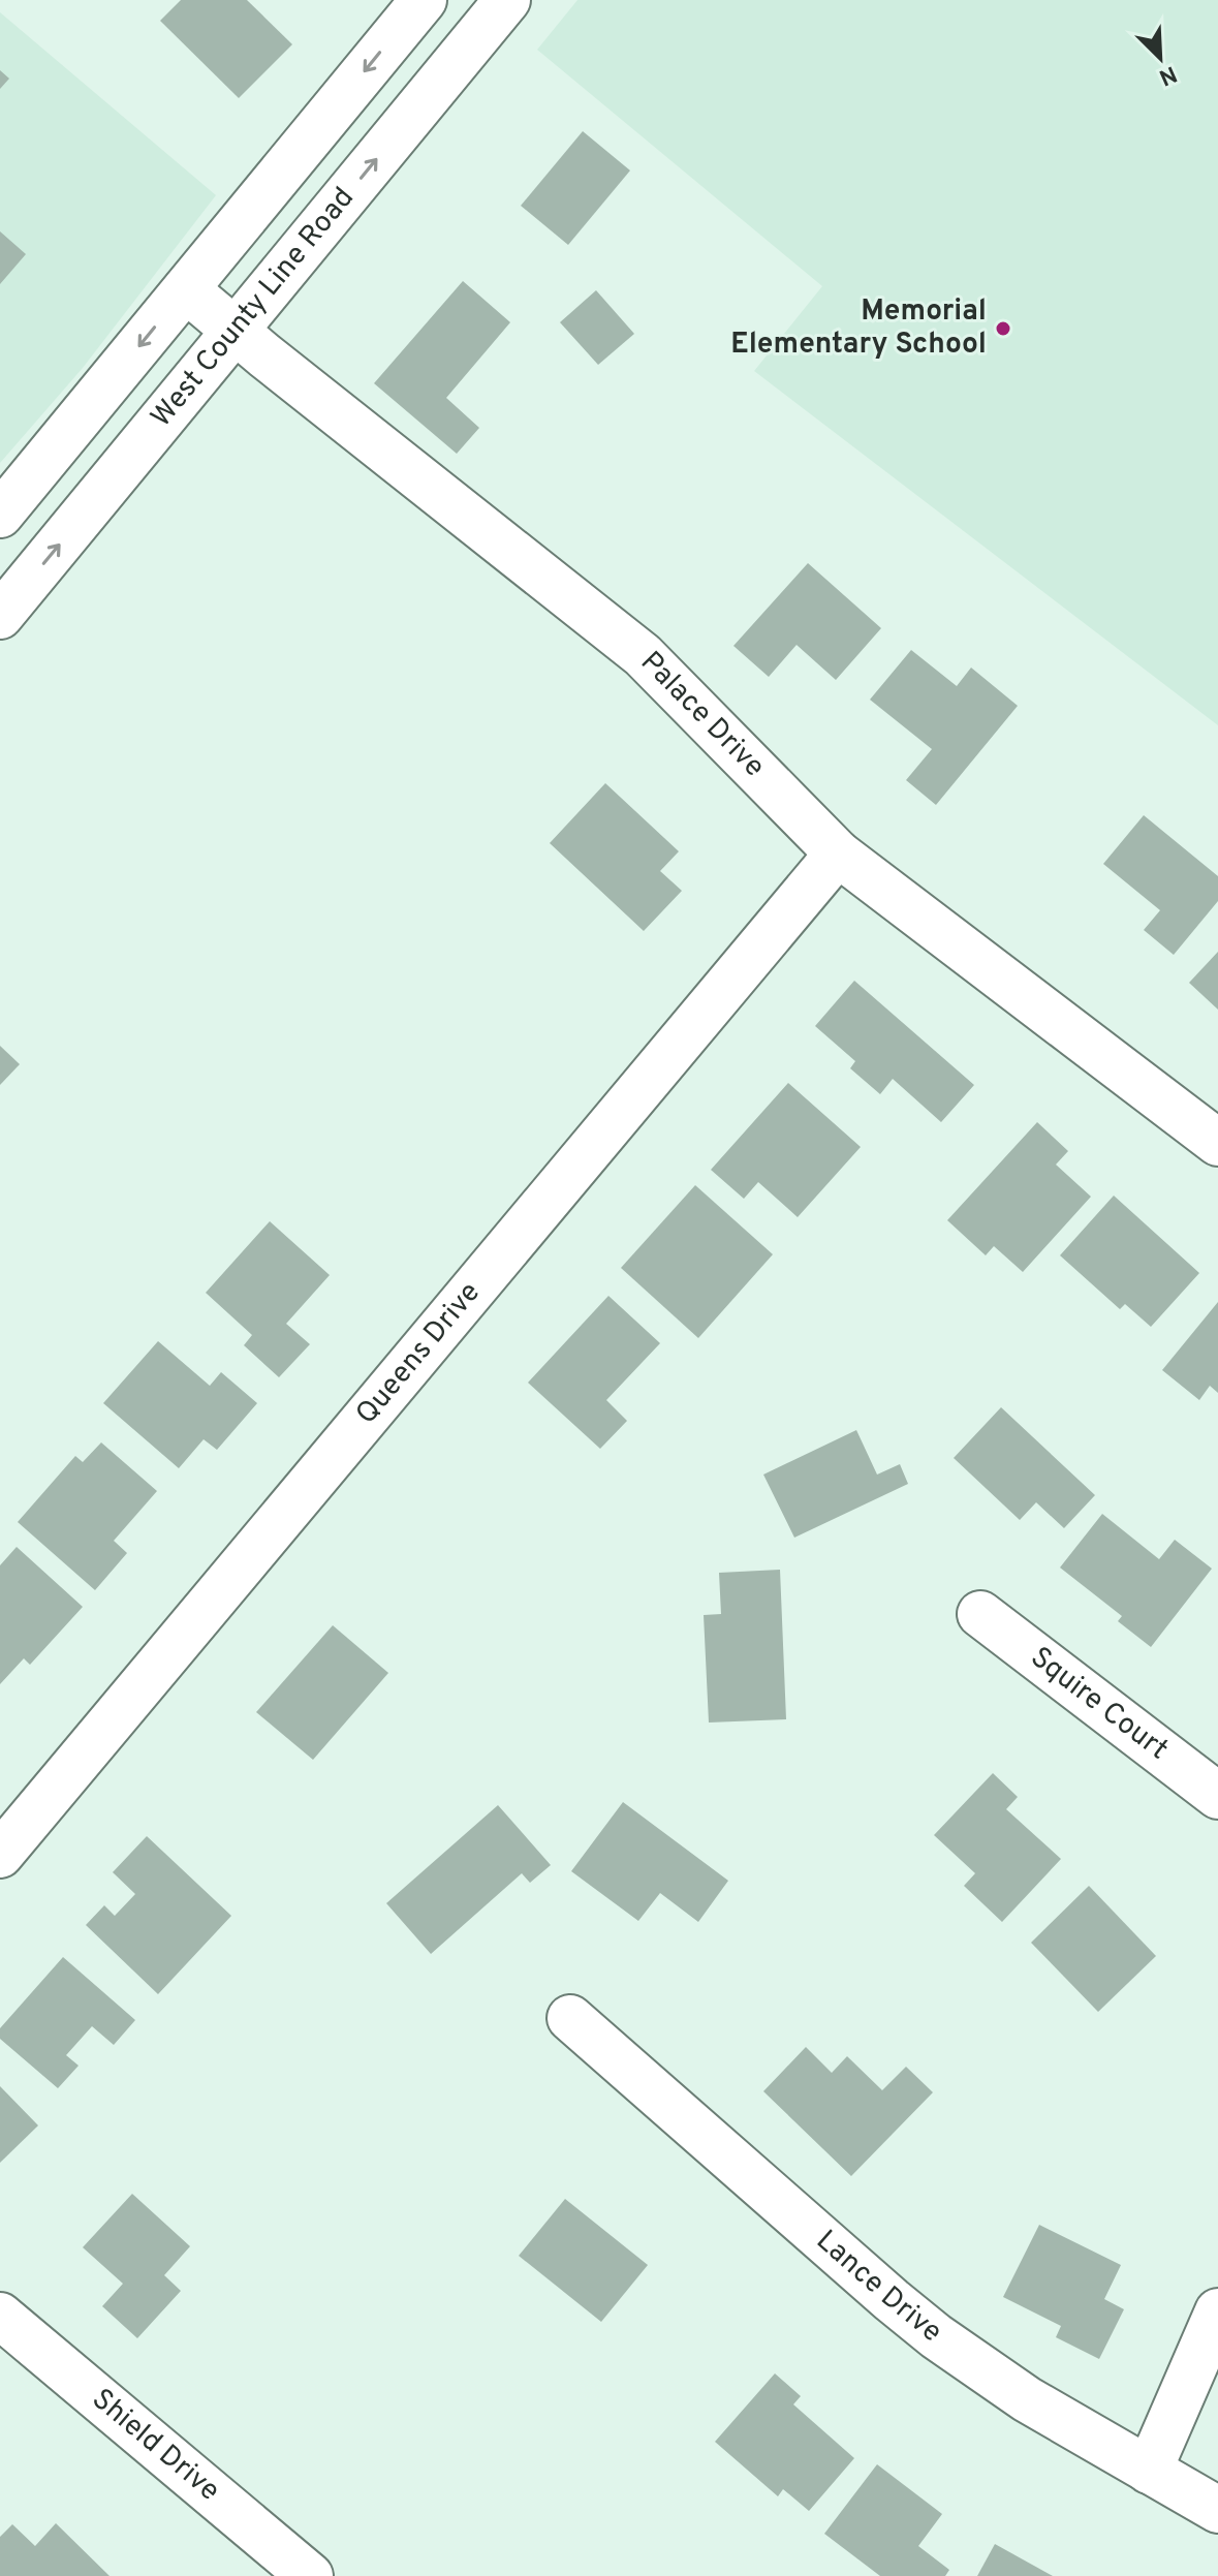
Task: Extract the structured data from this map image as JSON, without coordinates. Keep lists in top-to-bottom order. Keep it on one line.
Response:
{"streets":{"street":["West County Line Road","Palace Drive","Queens Drive","Squire Court","Lance Drive","Shield Drive"]},"crossings":[["West County Line Road","Palace Drive"],["Palace Drive","Queens Drive"]],"places":["Memorial Elementary School"],"north":"bottom right"}
